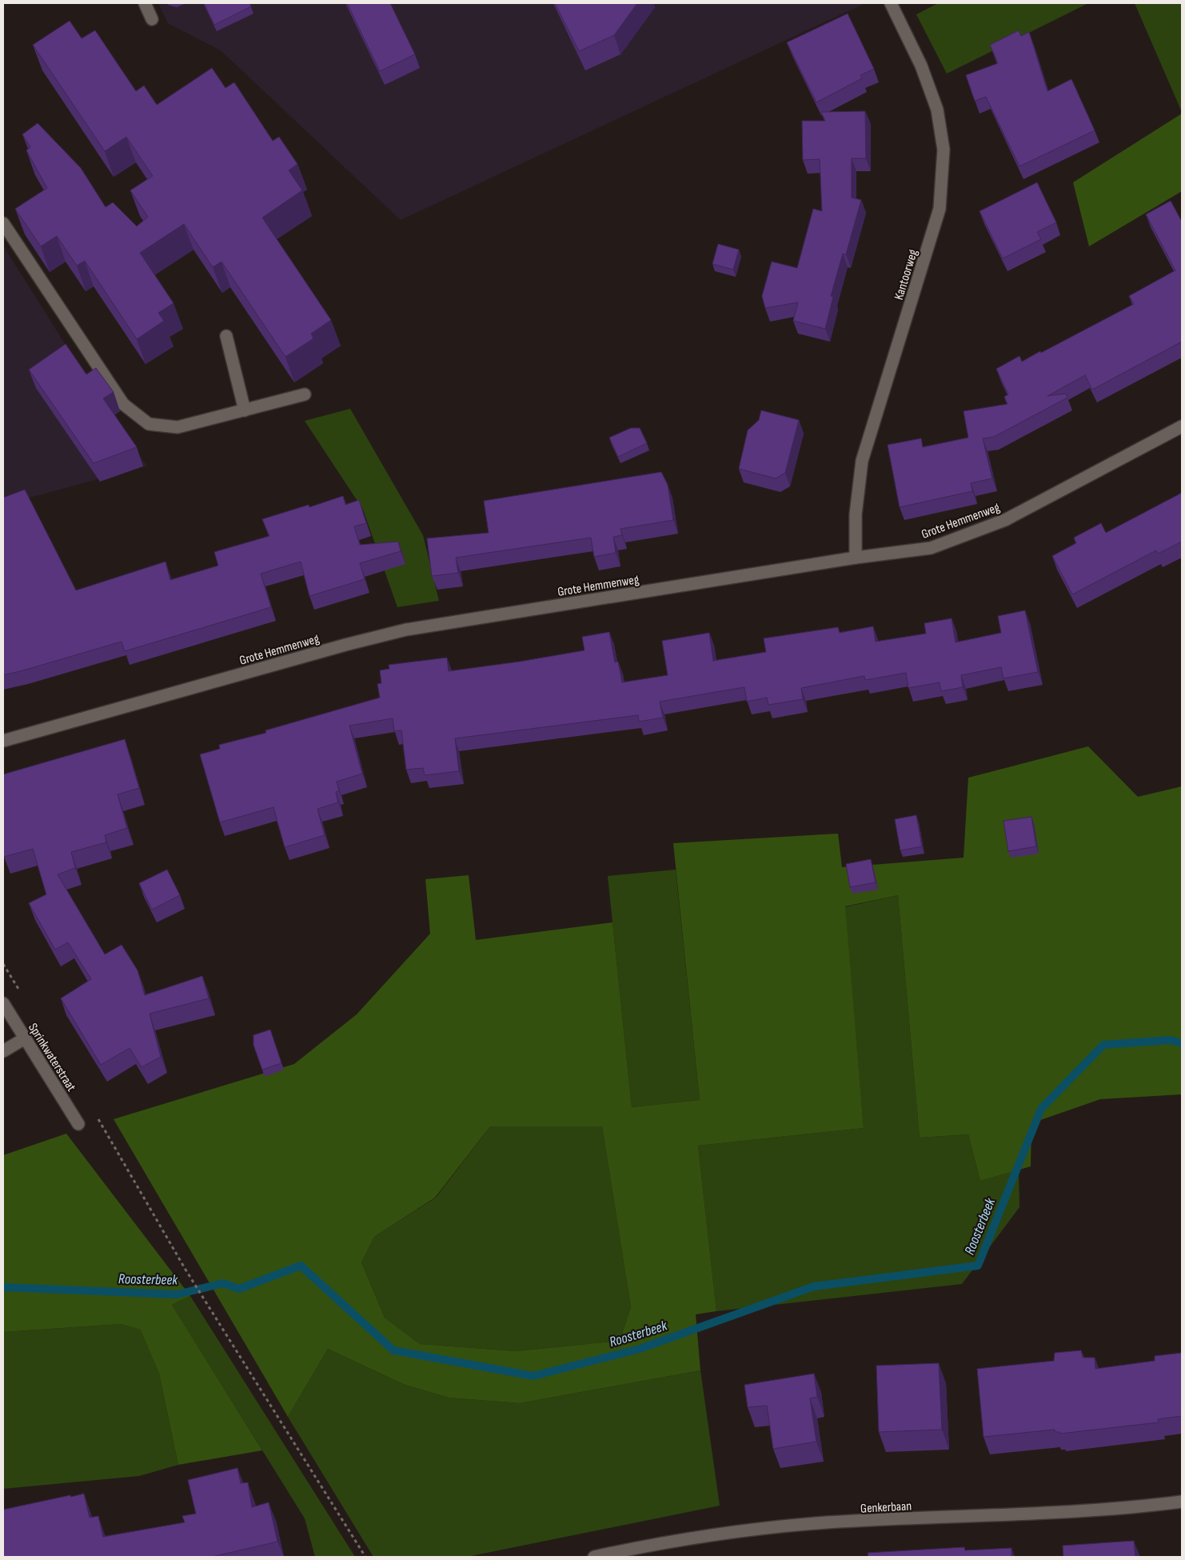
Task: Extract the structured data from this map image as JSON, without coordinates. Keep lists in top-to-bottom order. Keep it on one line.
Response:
{"streets":{"street":["Kantoorweg","Grote Hemmenweg","Sprinkwaterstraat","Genkerbaan"]},"crossings":[["Kantoorweg","Grote Hemmenweg"]],"water":["Roosterbeek"]}
